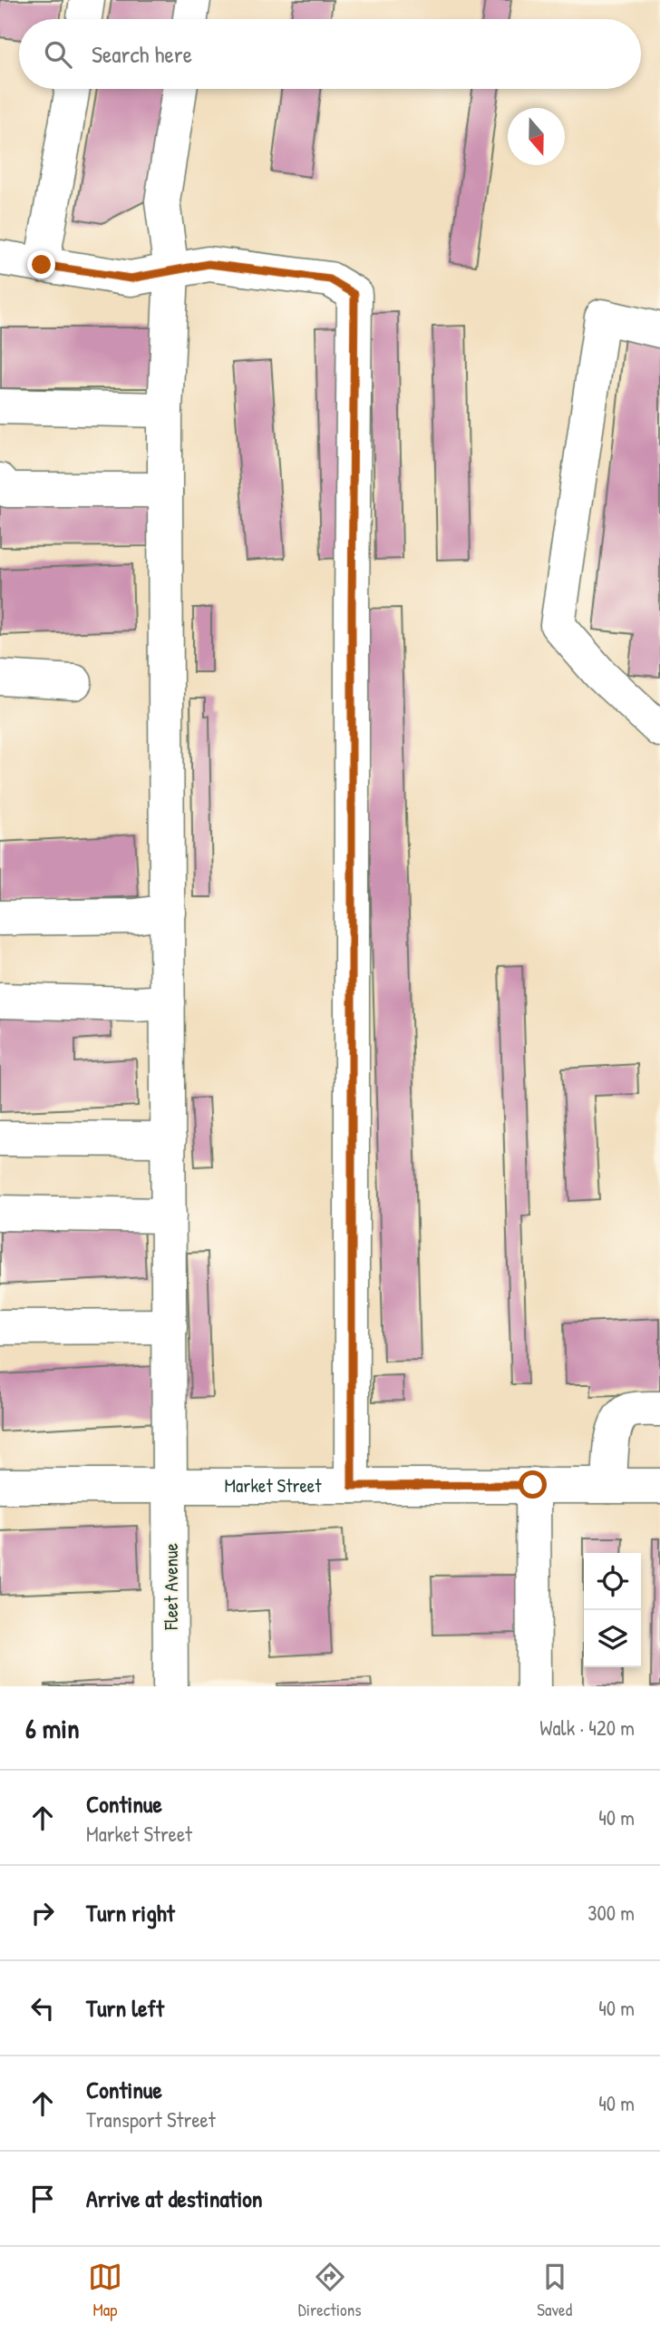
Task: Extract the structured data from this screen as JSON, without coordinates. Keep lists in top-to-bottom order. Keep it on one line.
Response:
{"streets":{"street":["Market Street","Fleet Avenue"]},"crossings":[["Market Street","Fleet Avenue"]],"north":"bottom","page":{"search":"Search here","heading":["6 min","Walk · 420 m"],"list":[["Continue","Market Street","40 m"],["Turn right","300 m"],["Turn left","40 m"],["Continue","Transport Street","40 m"],"Arrive at destination"],"nav":["Map","Directions","Saved"]}}
